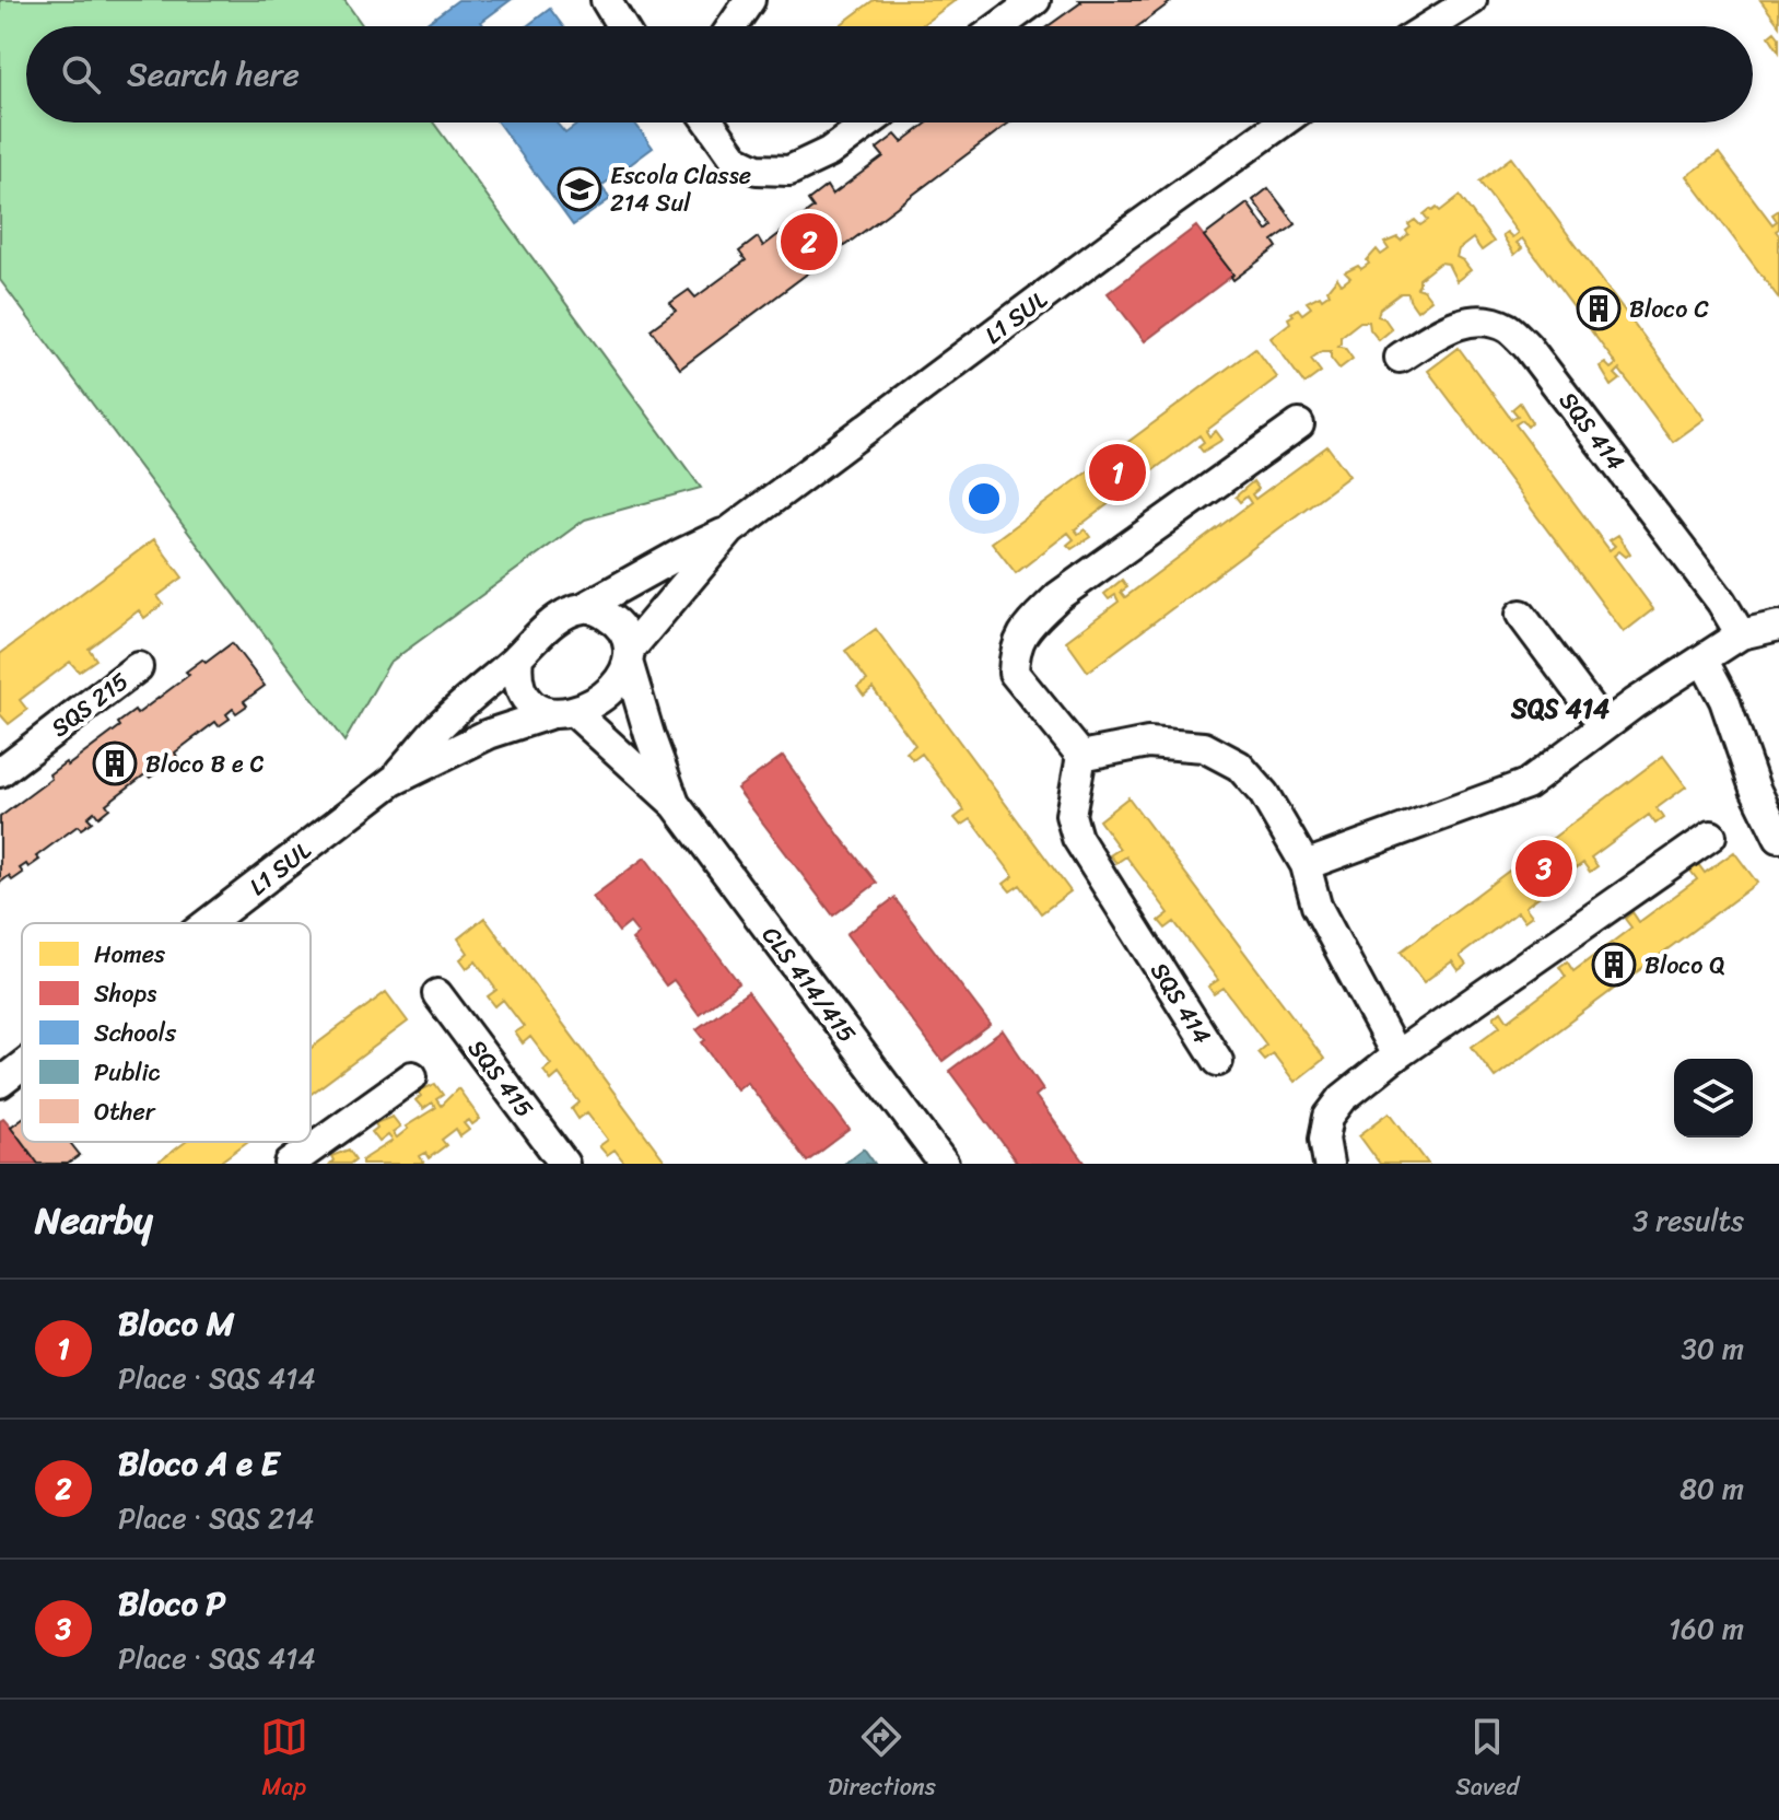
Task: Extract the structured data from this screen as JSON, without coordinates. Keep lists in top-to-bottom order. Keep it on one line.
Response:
{"streets":{"street":["L1 SUL","SQS 414","SQS 215","CLS 414/415","SQS 415"]},"crossings":[["L1 SUL","CLS 414/415"]],"districts":["SQS 414"],"places":{"school or university":["Escola Classe 214 Sul"],"building":["Bloco C","Bloco B e C","Bloco Q"]},"legend":["Homes","Shops","Schools","Public","Other"],"page":{"search":"Search here","pins":["2","1","3"],"heading":["Nearby","3 results"],"list":[{"mark":"1","name":"Bloco M","note":"Place · SQS 414","value":"30 m"},{"mark":"2","name":"Bloco A e E","note":"Place · SQS 214","value":"80 m"},{"mark":"3","name":"Bloco P","note":"Place · SQS 414","value":"160 m"}],"nav":["Map","Directions","Saved"]}}
